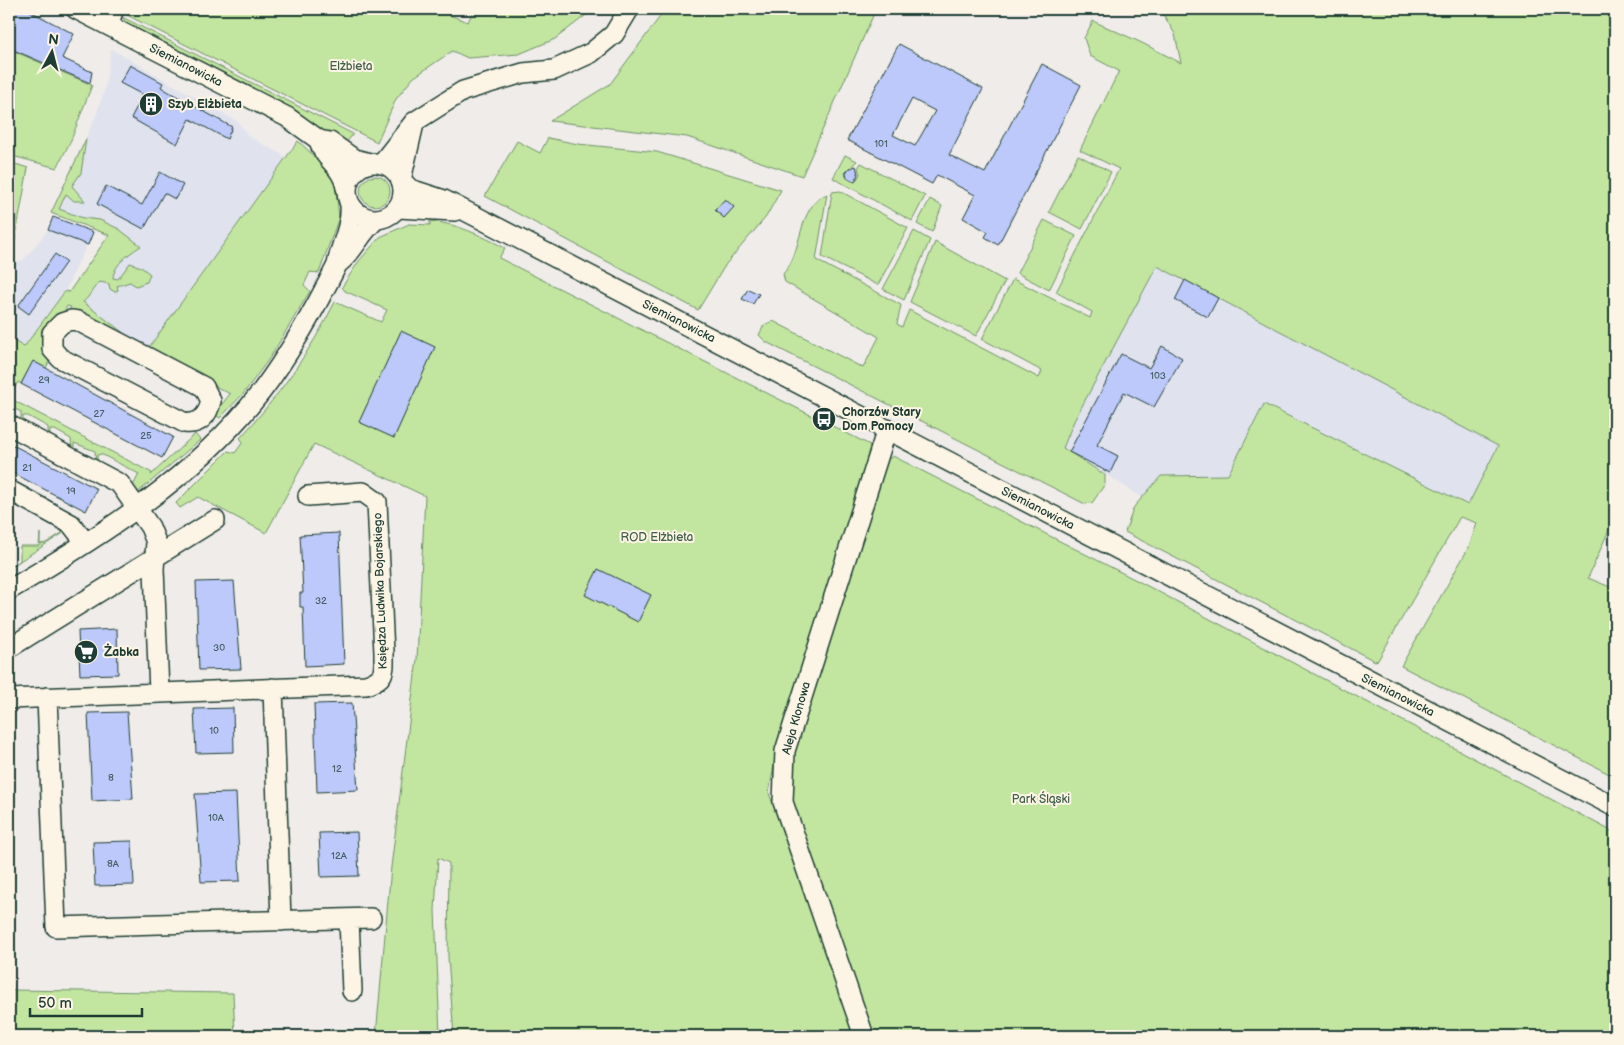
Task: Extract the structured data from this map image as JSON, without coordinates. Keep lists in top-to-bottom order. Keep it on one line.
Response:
{"streets":{"street":["Siemianowicka","Księdza Ludwika Bojarskiego","Aleja Klonowa"]},"crossings":[["Siemianowicka","Aleja Klonowa"]],"parks":["Elżbieta","ROD Elżbieta","Park Śląski"],"places":{"building":["Szyb Elżbieta"],"bus stop":["Chorzów Stary Dom Pomocy"],"supermarket":["Żabka"]},"house_numbers":["101","103","29","27","25","21","19","32","30","10","12","8","10A","12A","8A"],"scale_bar":"50 m","north":"top"}
